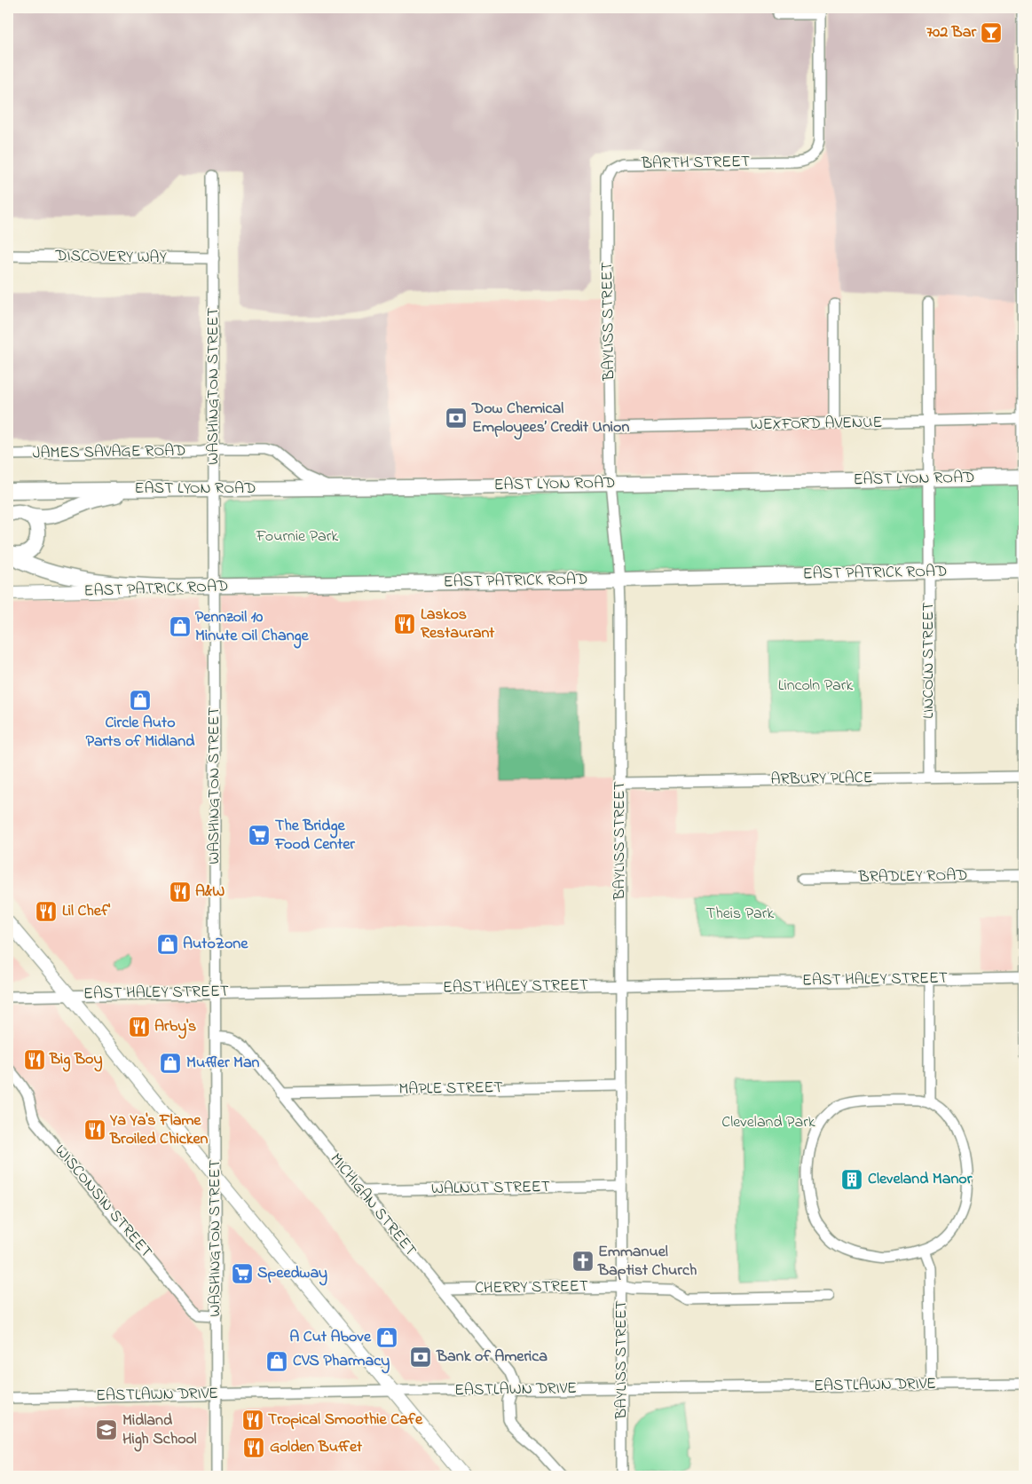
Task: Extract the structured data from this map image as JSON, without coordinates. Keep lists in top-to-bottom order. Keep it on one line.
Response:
{"streets":{"highway":["EAST LYON ROAD","EAST PATRICK ROAD"],"street":["BARTH STREET","DISCOVERY WAY","BAYLISS STREET","WASHINGTON STREET","WEXFORD AVENUE","JAMES SAVAGE ROAD","LINCOLN STREET","ARBURY PLACE","BRADLEY ROAD","EAST HALEY STREET","MAPLE STREET","WALNUT STREET","WISCONSIN STREET","MICHIGAN STREET","CHERRY STREET","EASTLAWN DRIVE"]},"crossings":[["BARTH STREET","BAYLISS STREET"],["DISCOVERY WAY","WASHINGTON STREET"],["BAYLISS STREET","WEXFORD AVENUE"],["BAYLISS STREET","EAST LYON ROAD"],["BAYLISS STREET","EAST PATRICK ROAD"],["BAYLISS STREET","ARBURY PLACE"],["BAYLISS STREET","EAST HALEY STREET"],["BAYLISS STREET","MAPLE STREET"],["BAYLISS STREET","WALNUT STREET"],["BAYLISS STREET","CHERRY STREET"],["BAYLISS STREET","EASTLAWN DRIVE"],["WASHINGTON STREET","JAMES SAVAGE ROAD"],["WASHINGTON STREET","EAST LYON ROAD"],["WASHINGTON STREET","EAST PATRICK ROAD"],["WASHINGTON STREET","EAST HALEY STREET"],["WASHINGTON STREET","WISCONSIN STREET"],["WASHINGTON STREET","MICHIGAN STREET"],["WASHINGTON STREET","EASTLAWN DRIVE"],["WEXFORD AVENUE","LINCOLN STREET"],["JAMES SAVAGE ROAD","EAST LYON ROAD"],["EAST LYON ROAD","LINCOLN STREET"],["EAST PATRICK ROAD","LINCOLN STREET"],["LINCOLN STREET","ARBURY PLACE"],["MAPLE STREET","MICHIGAN STREET"],["WALNUT STREET","MICHIGAN STREET"],["MICHIGAN STREET","CHERRY STREET"],["MICHIGAN STREET","EASTLAWN DRIVE"]],"parks":["Fournie Park","Lincoln Park","Theis Park","Cleveland Park"],"places":{"bar":["702 Bar"],"bank":["Dow Chemical Employees’ Credit Union","Bank of America"],"restaurant":["Laskos Restaurant","A&W","Lil Chef'","Arby's","Big Boy","Ya Ya's Flame Broiled Chicken","Tropical Smoothie Cafe","Golden Buffet"],"shop":["Pennzoil 10 Minute Oil Change","Circle Auto Parts of Midland","AutoZone","Muffler Man","A Cut Above","CVS Pharmacy"],"supermarket":["The Bridge Food Center","Speedway"],"building":["Cleveland Manor"],"church":["Emmanuel Baptist Church"],"school or university":["Midland High School"]}}
